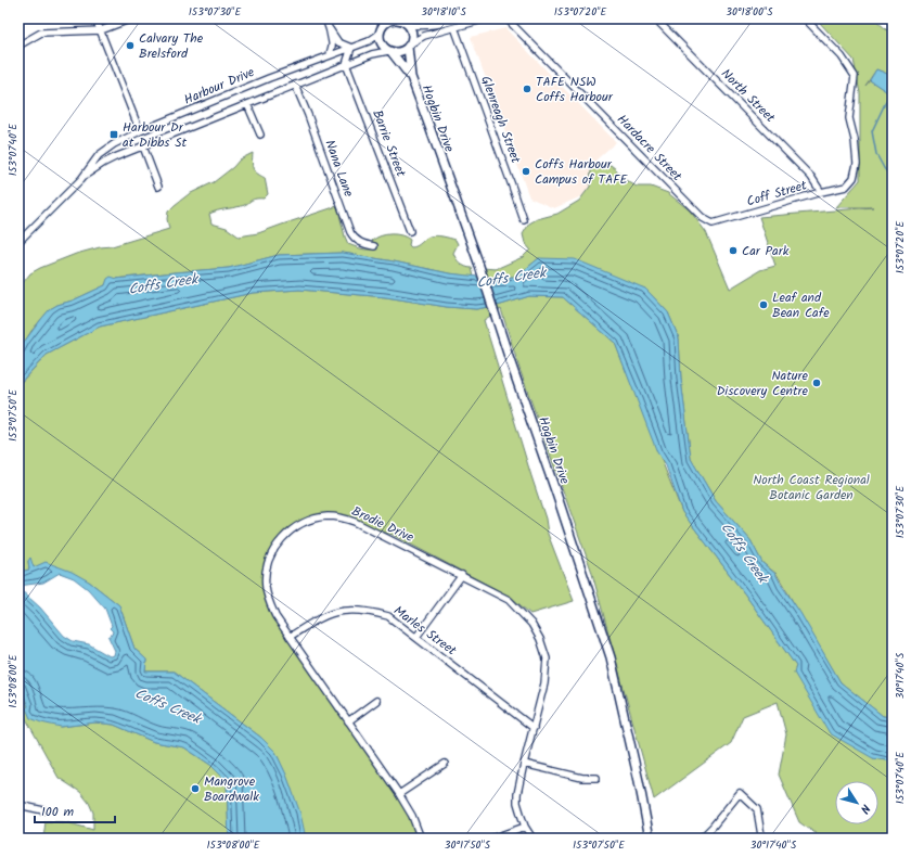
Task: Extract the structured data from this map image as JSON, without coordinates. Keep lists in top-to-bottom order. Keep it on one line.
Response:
{"streets":{"main road":["Hogbin Drive"],"street":["Harbour Drive","North Street","Glenreagh Street","Barrie Street","Hardacre Street","Nana Lane","Coff Street","Brodie Drive","Marles Street"]},"crossings":[["Harbour Drive","Hogbin Drive"],["Harbour Drive","Barrie Street"],["Harbour Drive","Nana Lane"],["North Street","Coff Street"],["Hardacre Street","Coff Street"],["Brodie Drive","Marles Street"]],"water":["Coffs Creek"],"parks":["North Coast Regional Botanic Garden"],"places":{"other":["Calvary The Brelsford","TAFE NSW Coffs Harbour","Coffs Harbour Campus of TAFE","Car Park","Leaf and Bean Cafe","Nature Discovery Centre","Mangrove Boardwalk"],"transit":["Harbour Dr at Dibbs St"]},"scale_bar":"100 m","north":"bottom right","coordinates":["153°07'30\"E","30°18'10\"S","153°07'20\"E","30°18'00\"S","153°07'40\"E","153°07'50\"E","30°17'40\"S","153°08'00\"E","30°17'50\"S"]}
